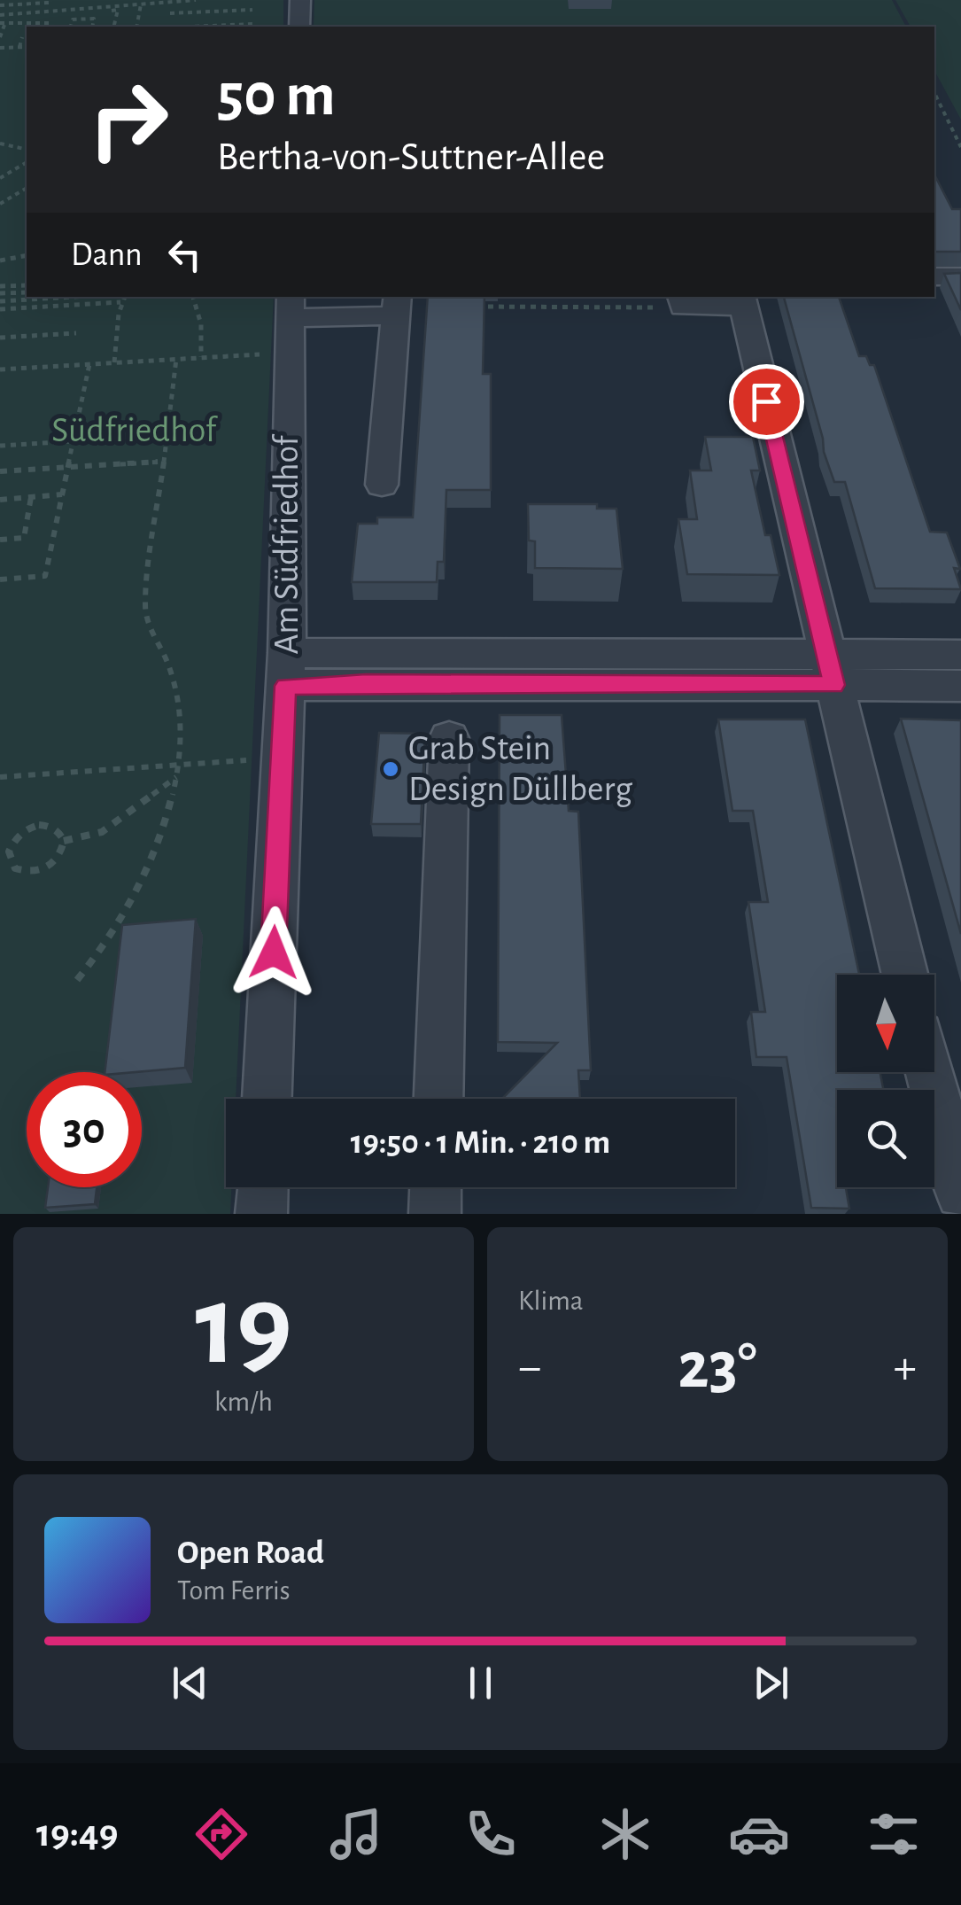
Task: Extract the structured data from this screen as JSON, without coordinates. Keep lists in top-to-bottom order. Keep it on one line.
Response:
{"streets":{"street":["Am Südfriedhof"]},"parks":["Südfriedhof"],"places":["Grab Stein Design Düllberg"],"north":"bottom","page":{"turn":["50 m","Bertha-von-Suttner-Allee"],"then":"Dann","limit":"30","trip":"19:50 · 1 Min. · 210 m","tile":[["19","km/h"],"Klima"],"heat":["−","23°","+"],"song":["Open Road","Tom Ferris"],"tabs":"19:49"}}
